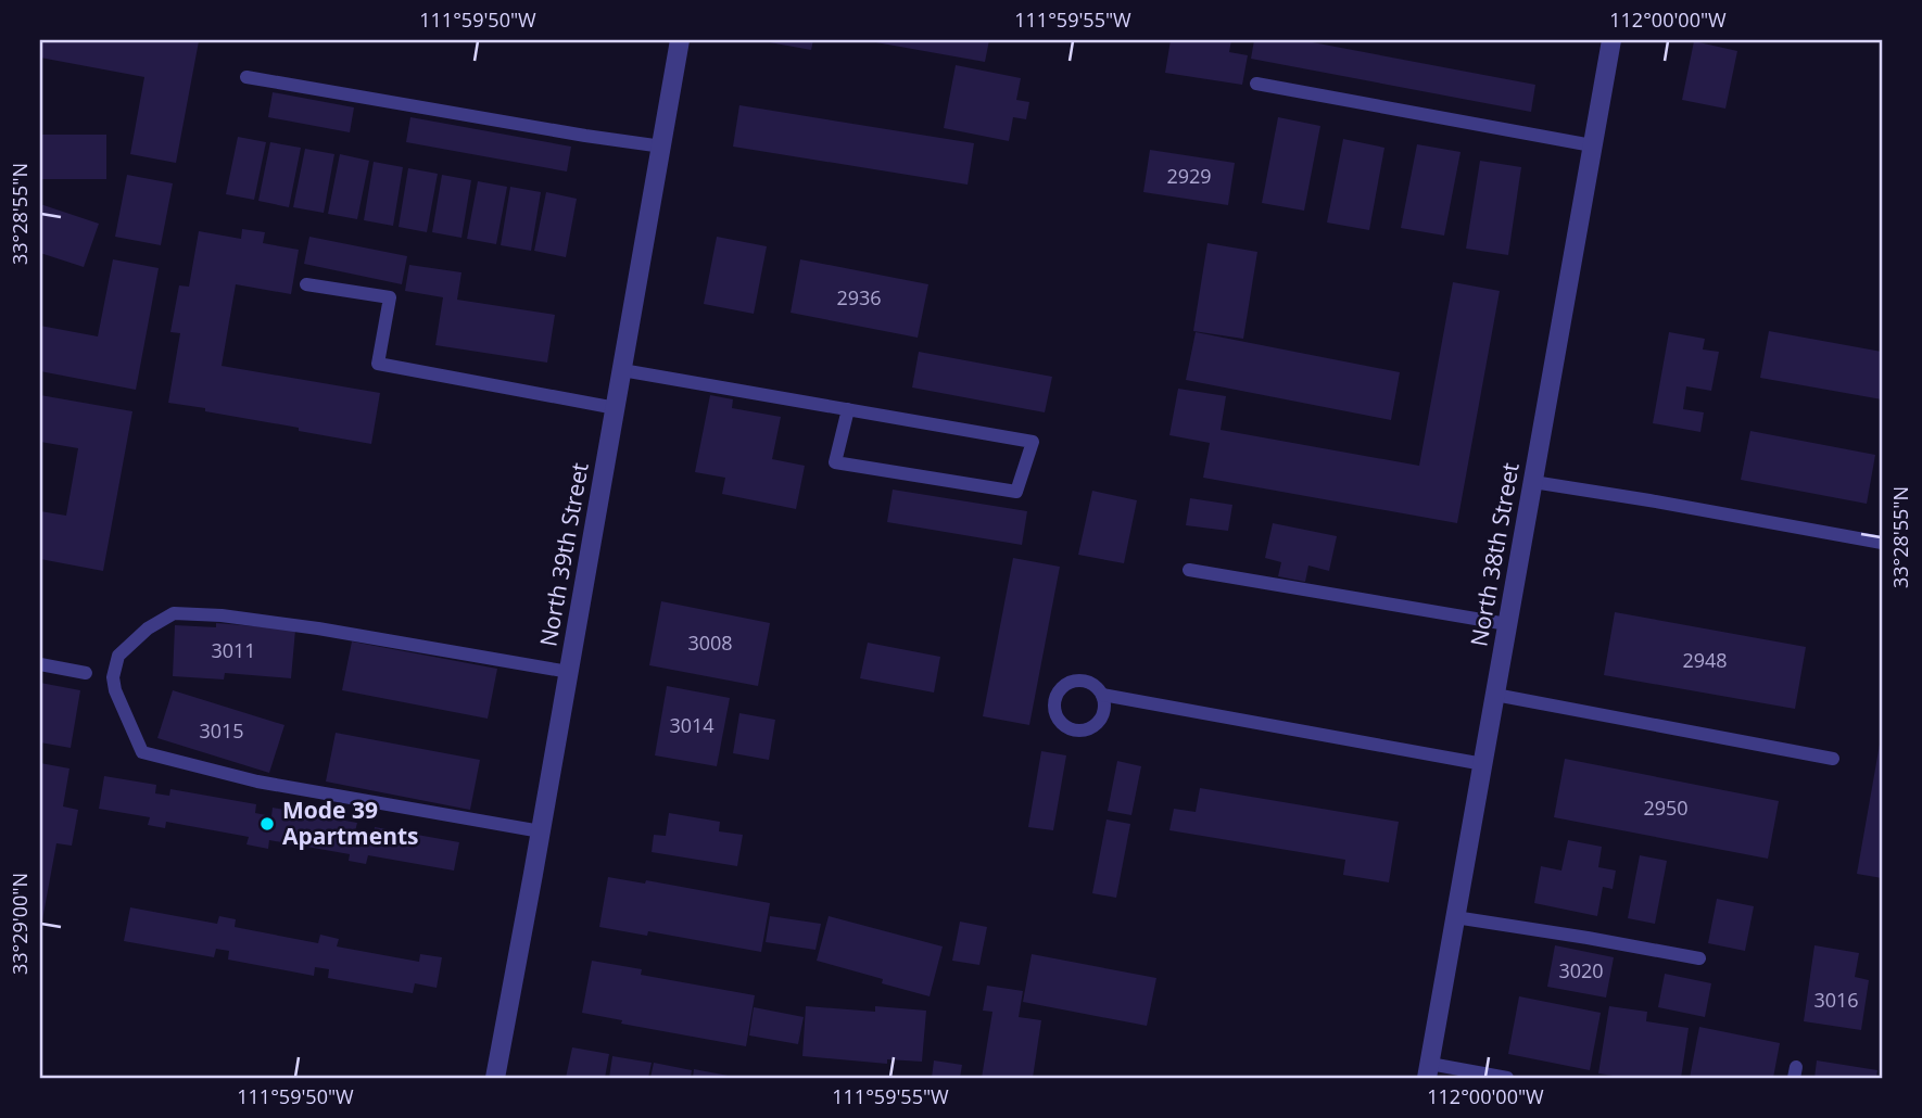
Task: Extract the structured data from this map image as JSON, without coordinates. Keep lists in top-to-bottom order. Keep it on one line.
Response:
{"streets":{"street":["North 39th Street","North 38th Street"]},"places":["Mode 39 Apartments"],"house_numbers":["2929","2936","3008","3011","2948","3014","3015","2950","3020","3016"],"coordinates":["111°59'50\"W","111°59'55\"W","112°00'00\"W","33°28'55\"N","33°29'00\"N"]}
